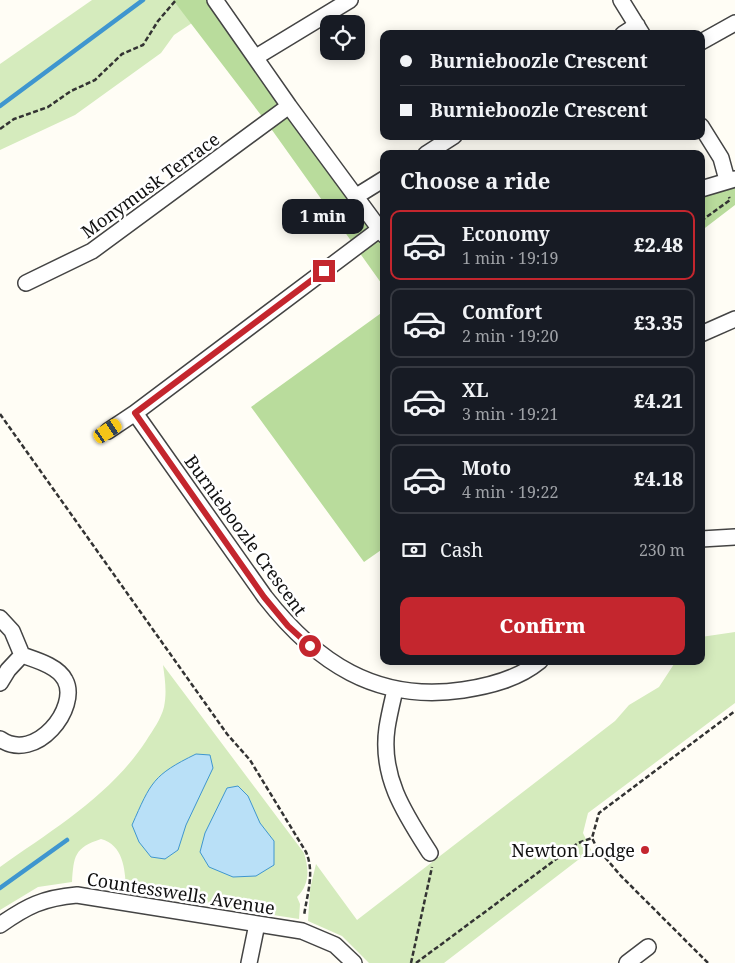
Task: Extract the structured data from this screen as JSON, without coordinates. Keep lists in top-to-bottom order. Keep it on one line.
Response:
{"streets":{"street":["Monymusk Terrace","Burnieboozle Crescent","Countesswells Avenue"]},"places":["Newton Lodge"],"page":{"banner":["Burnieboozle Crescent","Burnieboozle Crescent"],"heading":"Choose a ride","bubble":"1 min","list":[{"name":"Economy","note":"1 min · 19:19","value":"£2.48"},{"name":"Comfort","note":"2 min · 19:20","value":"£3.35"},{"name":"XL","note":"3 min · 19:21","value":"£4.21"},{"name":"Moto","note":"4 min · 19:22","value":"£4.18"}],"pay":["Cash","230 m"],"buttons":"Confirm"}}
